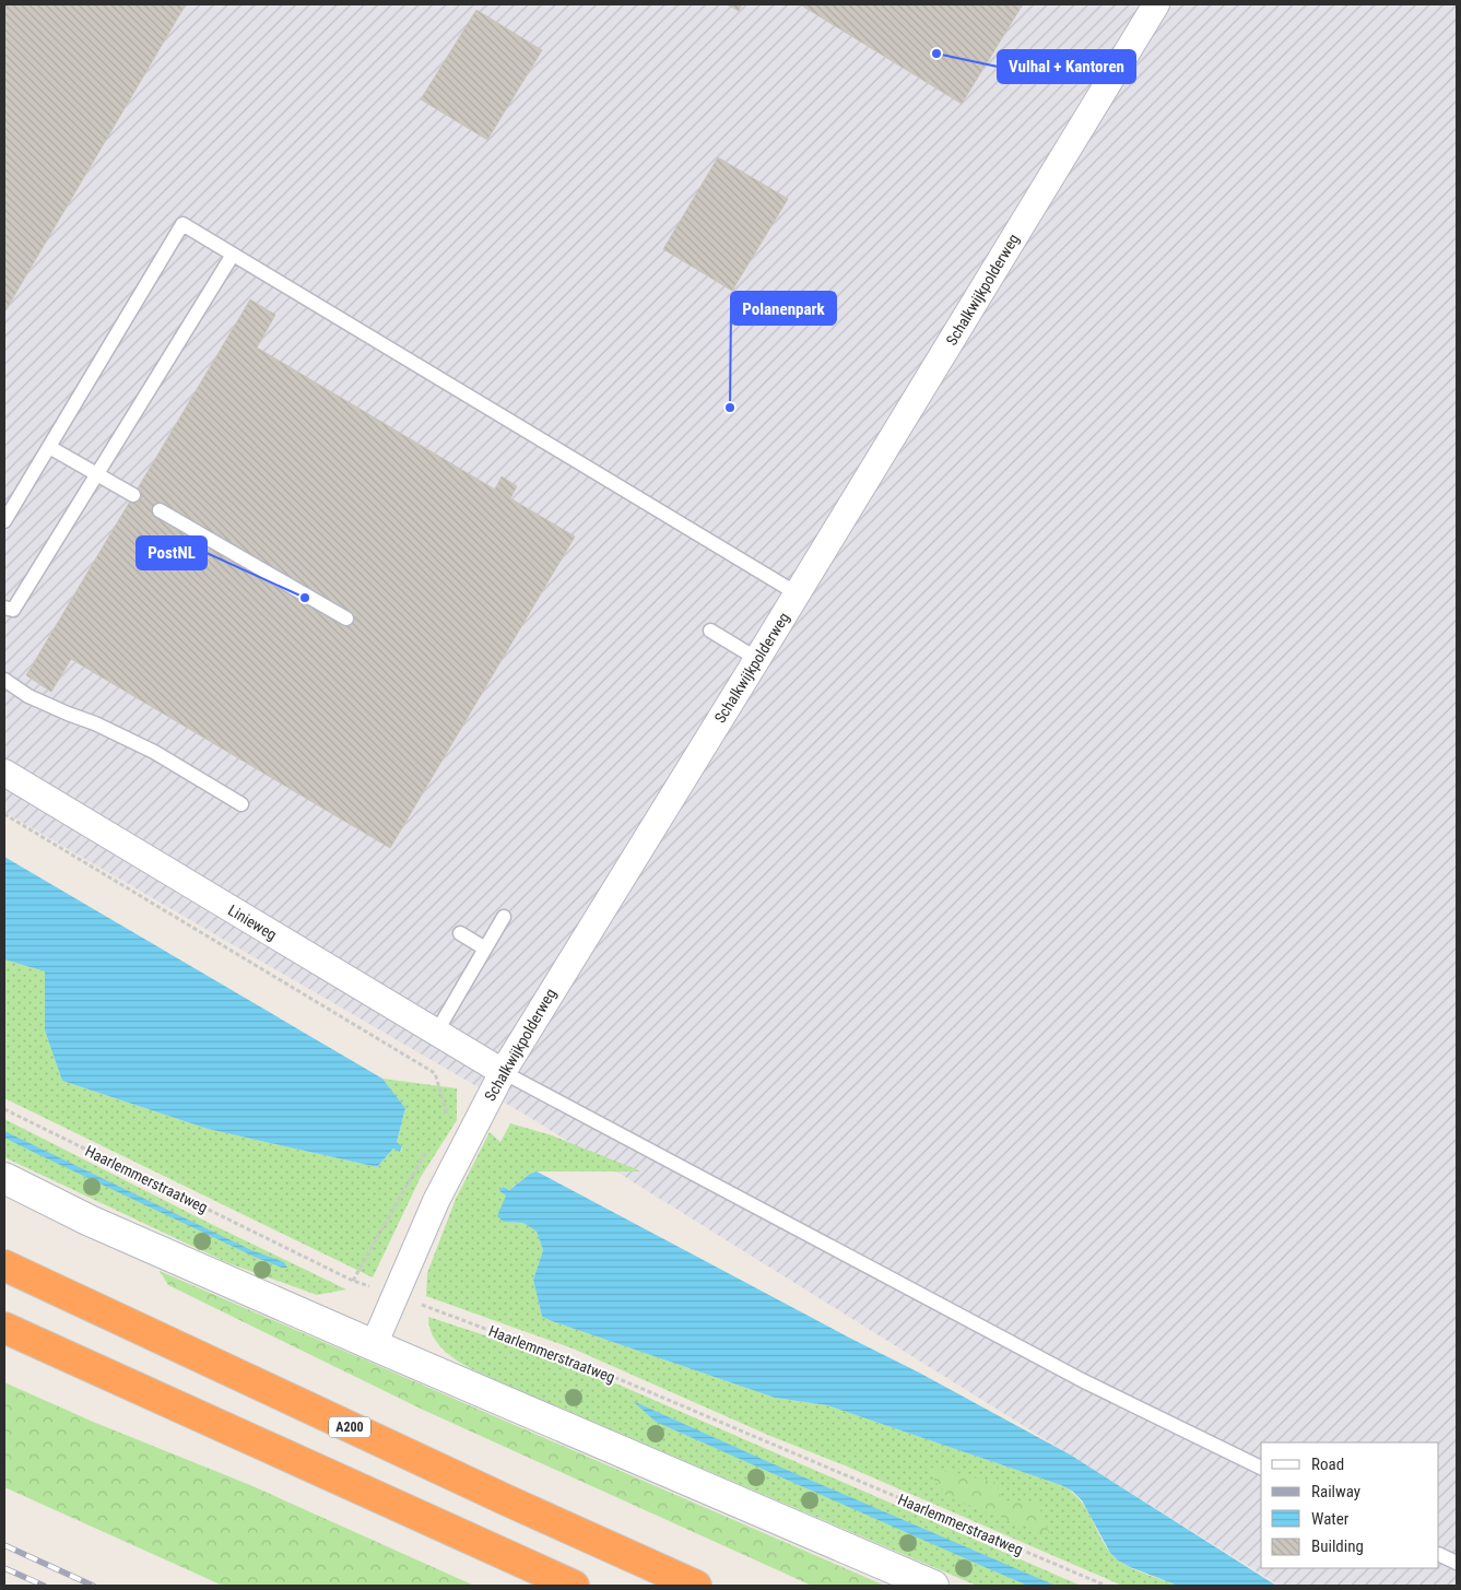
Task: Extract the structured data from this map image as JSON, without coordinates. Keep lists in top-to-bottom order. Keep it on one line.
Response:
{"streets":{"highway":["A200"],"street":["Schalkwijkpolderweg","Linieweg"],"path":["Haarlemmerstraatweg"]},"crossings":[["Schalkwijkpolderweg","Linieweg"],["Schalkwijkpolderweg","Haarlemmerstraatweg"]],"places":["Vulhal + Kantoren","Polanenpark","PostNL"],"legend":["Road","Railway","Water","Building"]}
